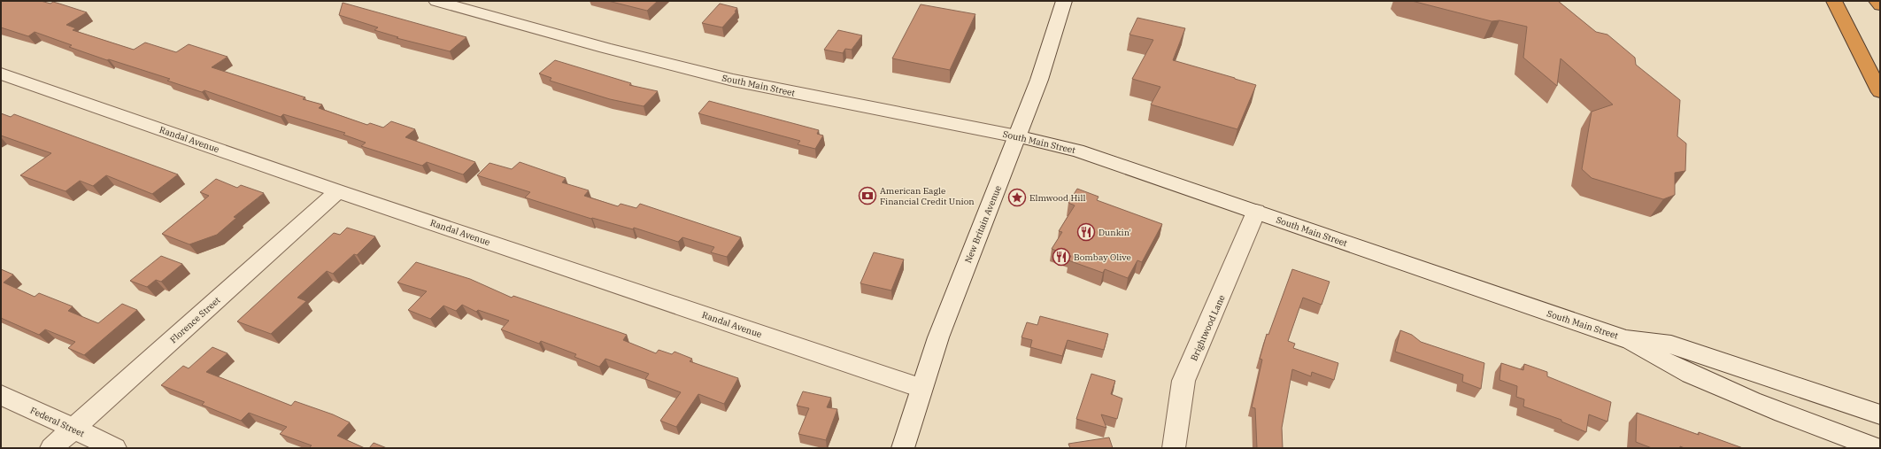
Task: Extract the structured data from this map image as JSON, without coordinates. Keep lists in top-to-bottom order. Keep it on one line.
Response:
{"streets":{"street":["South Main Street","Randal Avenue","New Britain Avenue","Florence Street","Brightwood Lane","Federal Street"]},"crossings":[["South Main Street","New Britain Avenue"],["South Main Street","Brightwood Lane"],["Randal Avenue","New Britain Avenue"],["Randal Avenue","Florence Street"],["Florence Street","Federal Street"]],"places":{"bank":["American Eagle Financial Credit Union"],"place":["Elmwood Hill"],"restaurant":["Dunkin'","Bombay Olive"]}}
